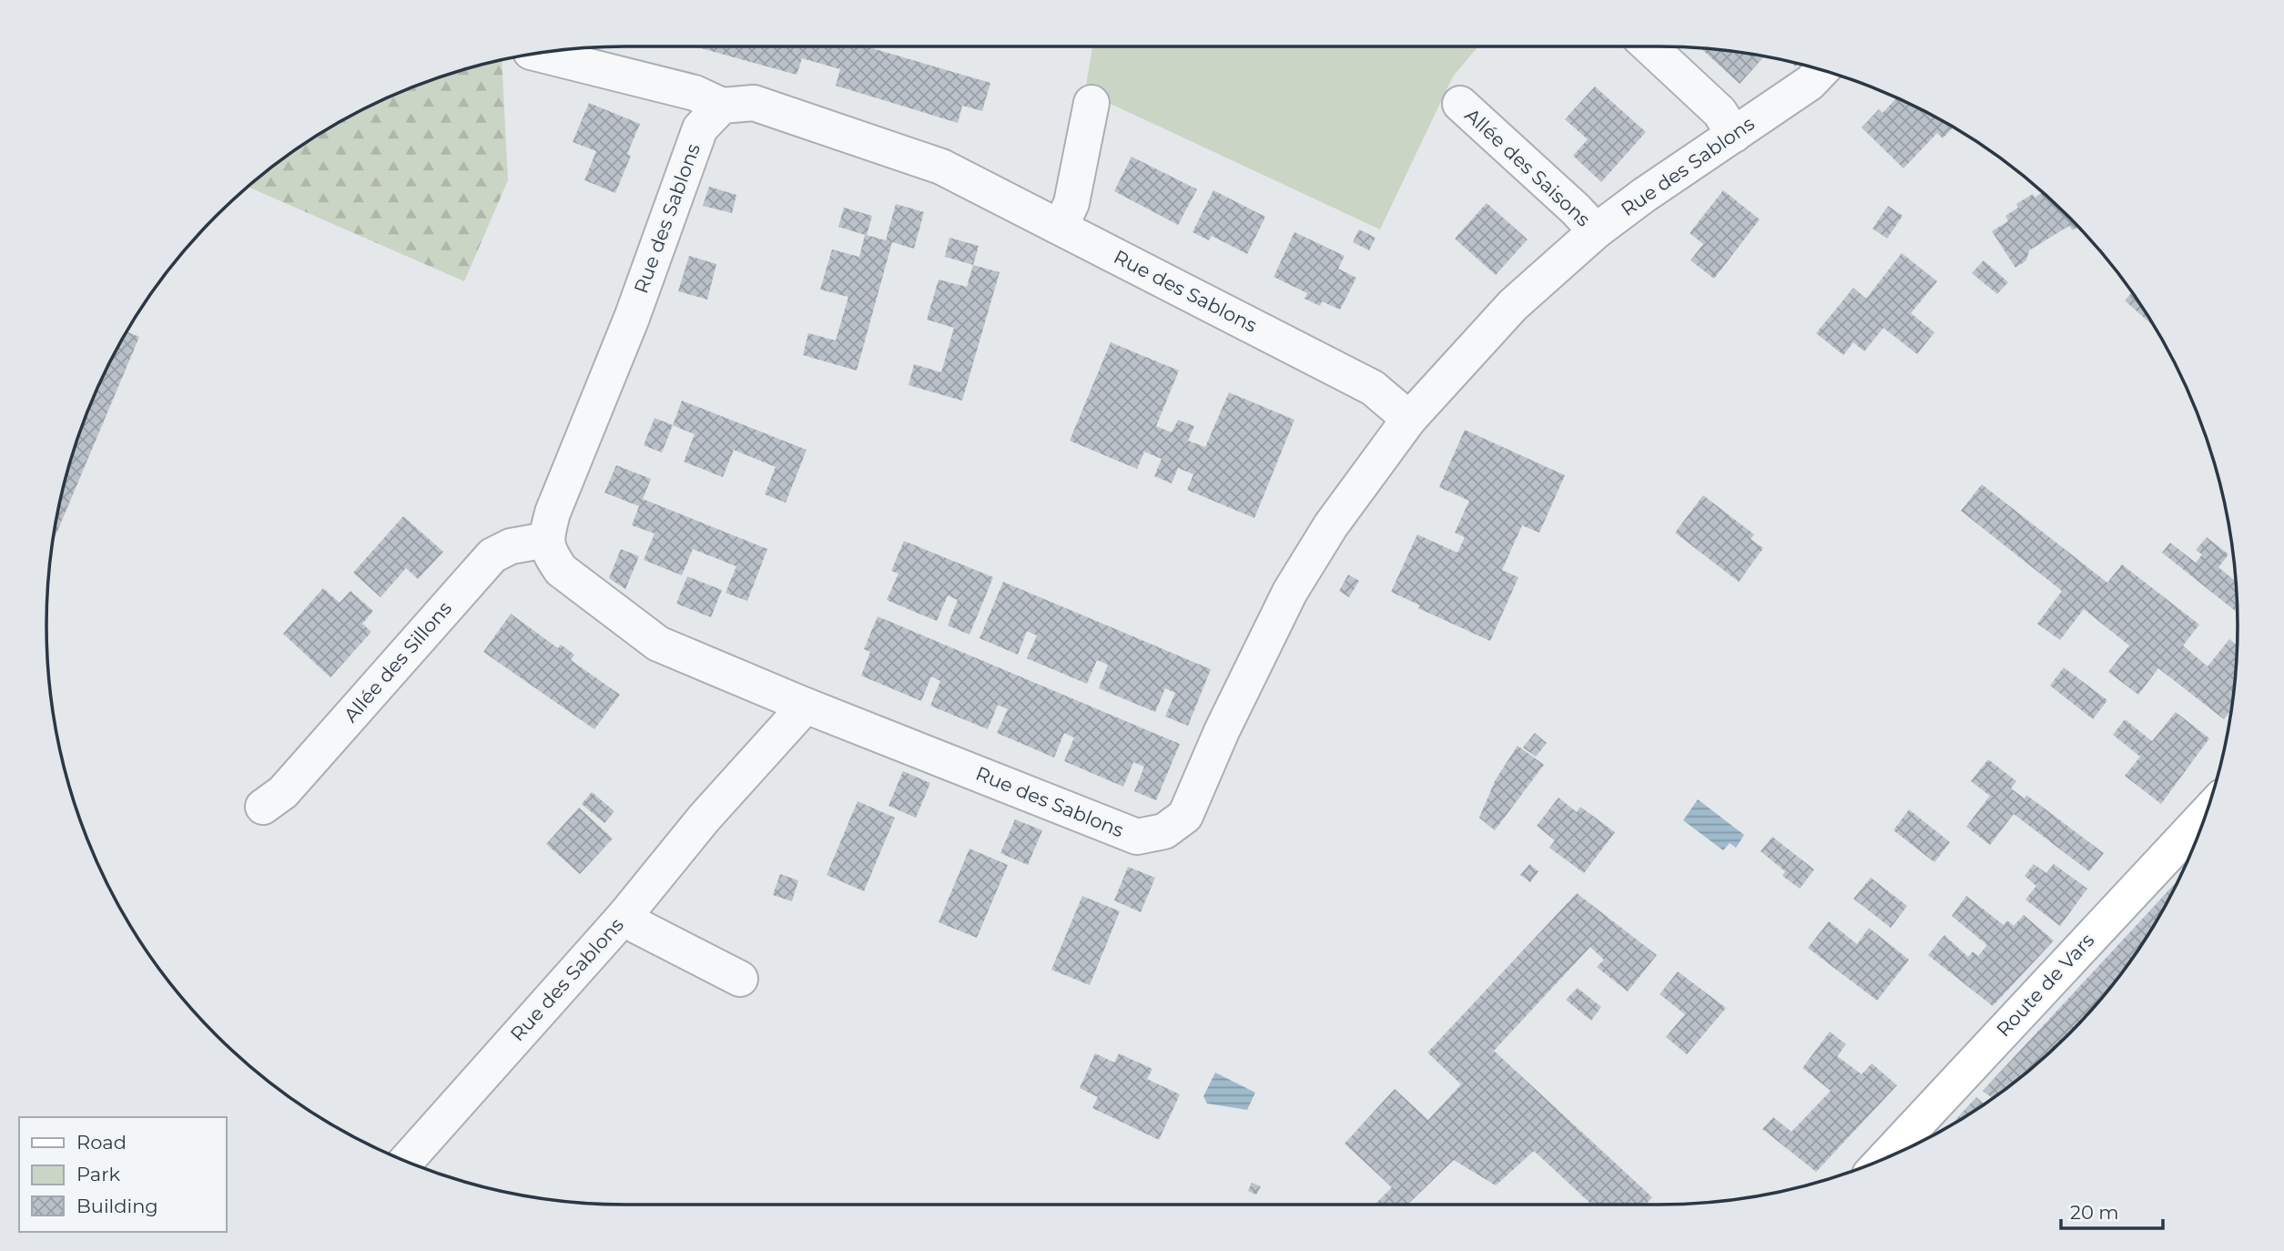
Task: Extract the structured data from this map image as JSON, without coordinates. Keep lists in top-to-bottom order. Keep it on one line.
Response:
{"streets":{"main road":["Route de Vars"],"street":["Rue des Sablons","Allée des Saisons","Allée des Sillons"]},"crossings":[["Rue des Sablons","Allée des Saisons"],["Rue des Sablons","Allée des Sillons"]],"legend":["Road","Park","Building"],"scale_bar":"20 m"}
